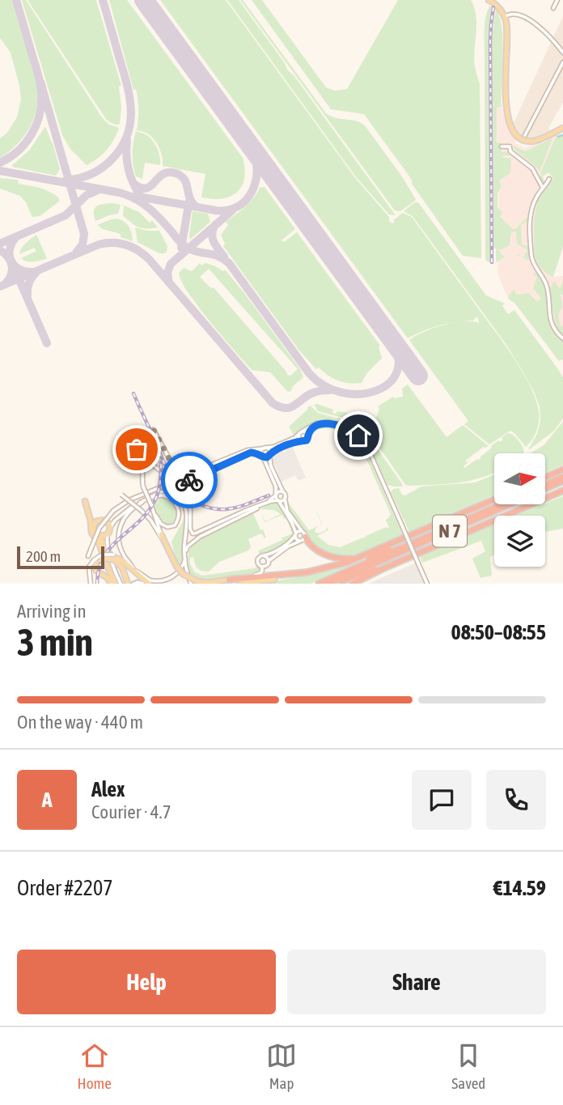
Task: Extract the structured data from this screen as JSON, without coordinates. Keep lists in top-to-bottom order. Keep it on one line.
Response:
{"streets":{"highway":["N 7"]},"scale_bar":"200 m","north":"right","page":{"scale":"200 m","heading":["3 min","Arriving in","08:50–08:55"],"panel":["Alex","Courier · 4.7","Order #2207","€14.59"],"bar":"On the way · 440 m","round":"A","buttons":["Help","Share"],"tabs":["Home","Map","Saved"]}}
